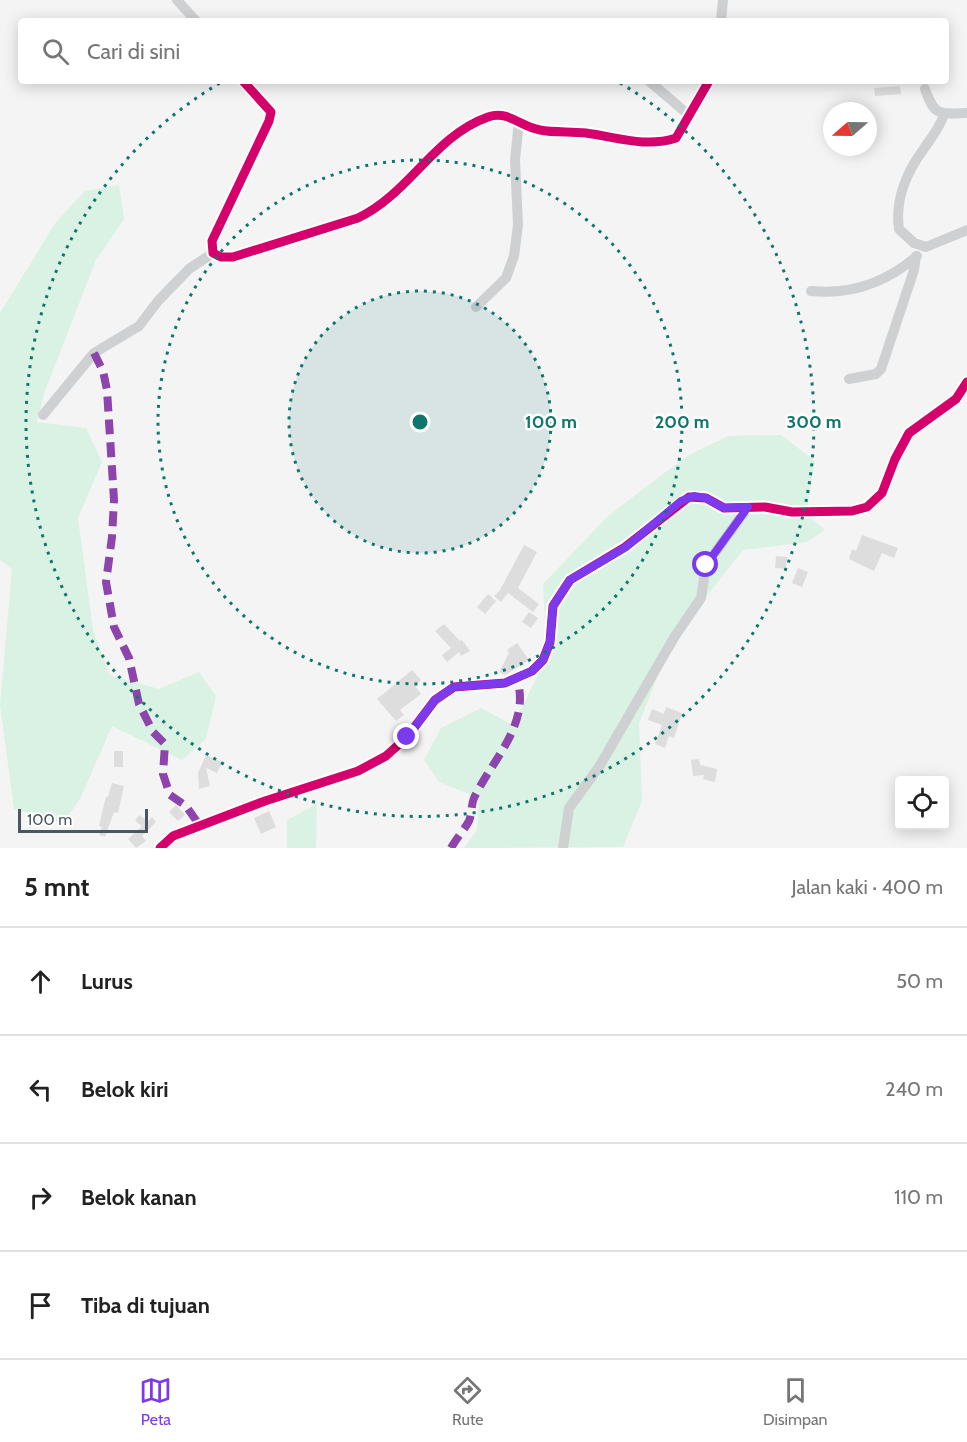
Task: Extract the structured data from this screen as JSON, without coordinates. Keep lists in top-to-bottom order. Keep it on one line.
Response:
{"scale_bar":"100 m","north":"left","page":{"search":"Cari di sini","scale":"100 m","heading":["5 mnt","Jalan kaki · 400 m"],"list":[["Lurus","50 m"],["Belok kiri","240 m"],["Belok kanan","110 m"],"Tiba di tujuan"],"nav":["Peta","Rute","Disimpan"]},"rings":["100 m","200 m","300 m"]}
